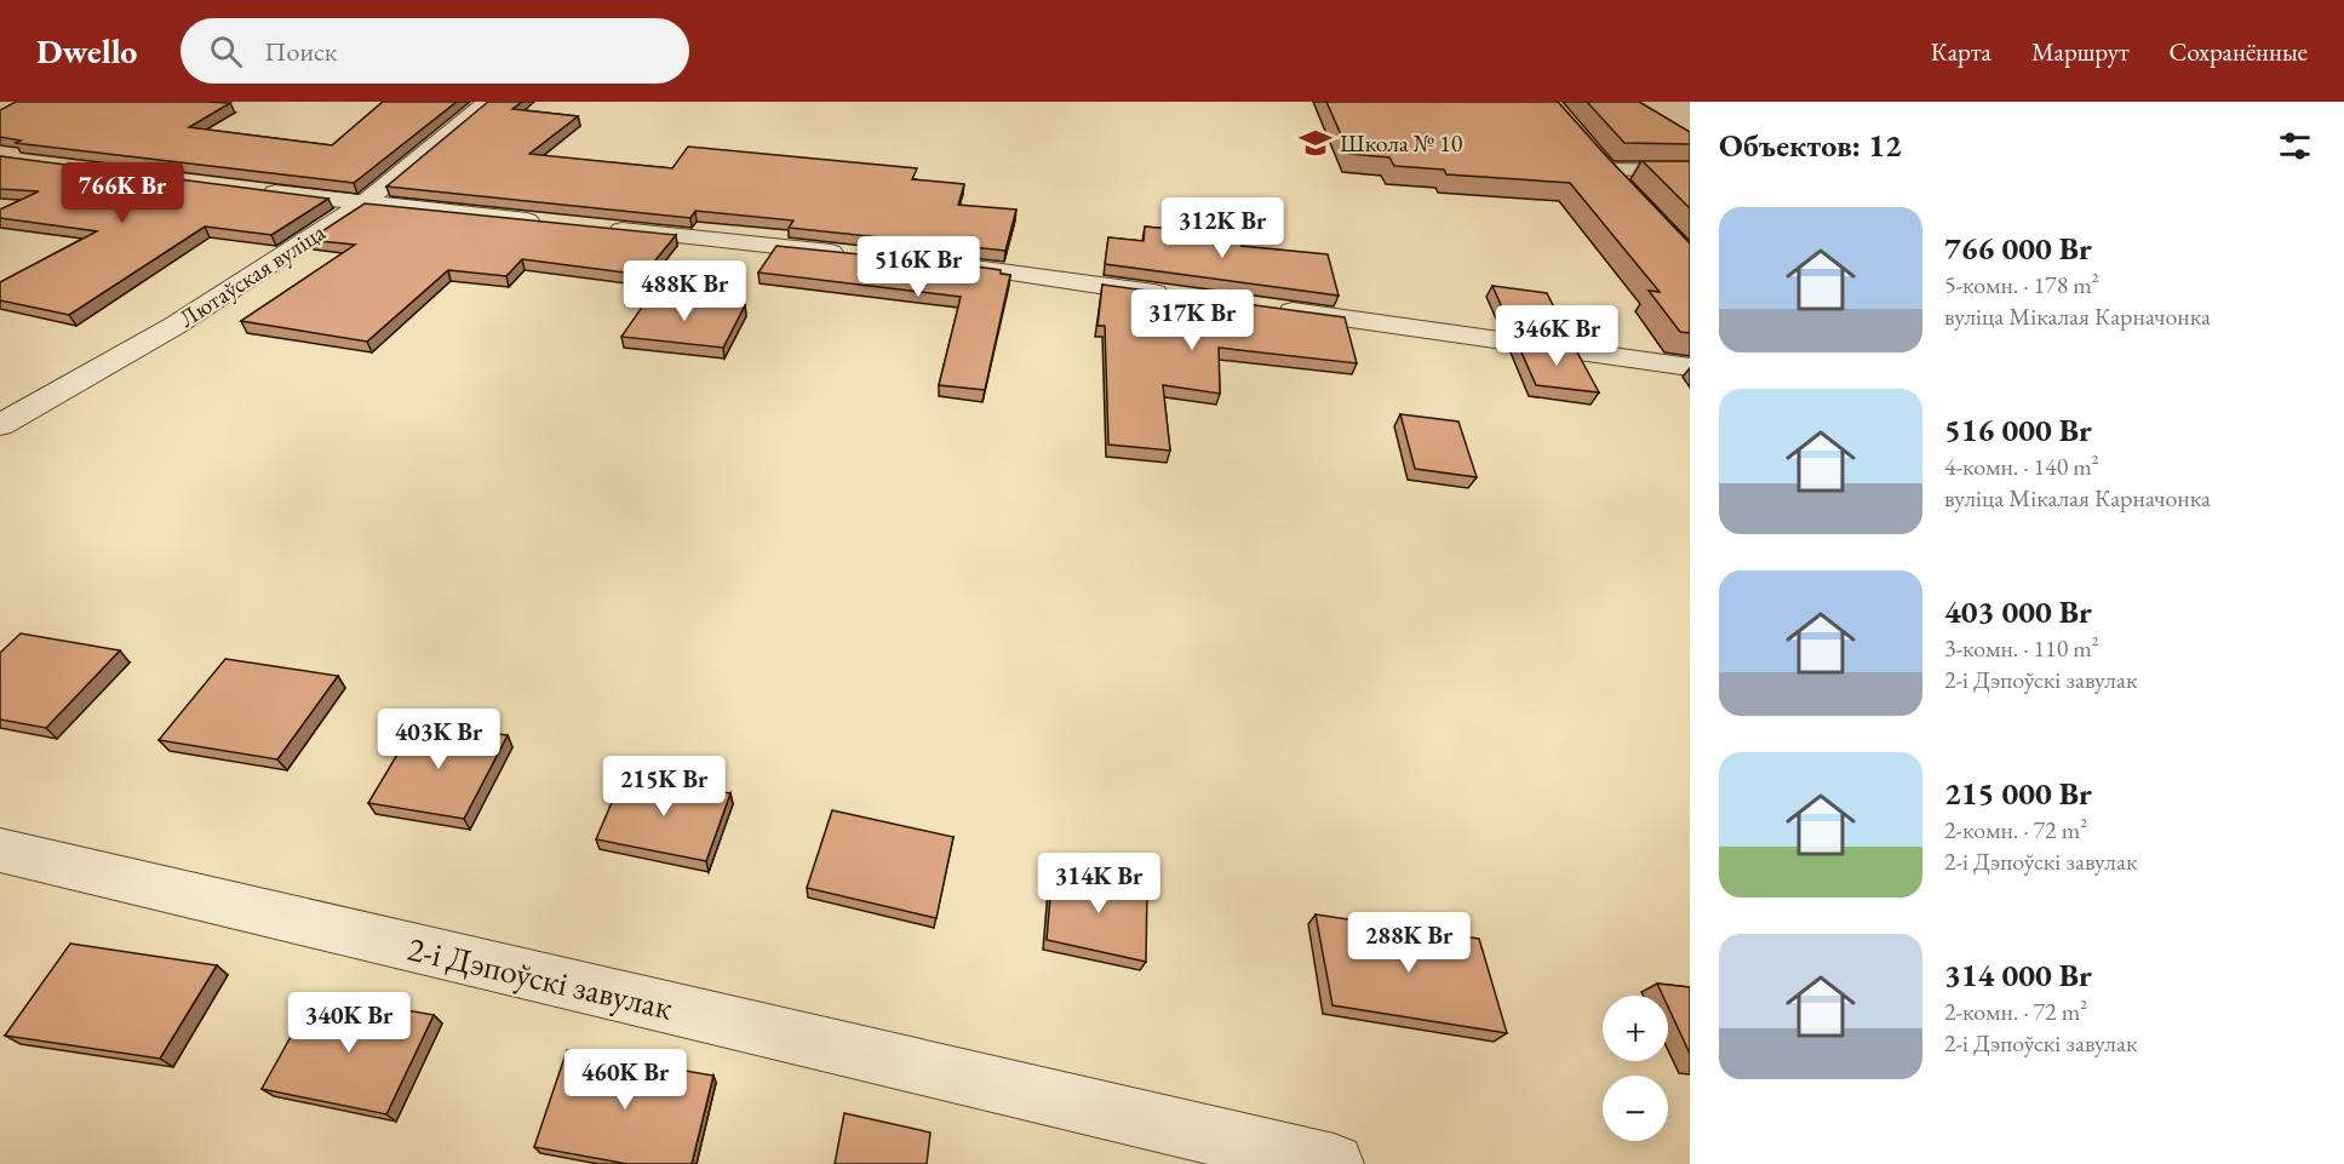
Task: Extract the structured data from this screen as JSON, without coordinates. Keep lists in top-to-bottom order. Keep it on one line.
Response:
{"streets":{"street":["Лютаўская вуліца","2-і Дэпоўскі завулак"]},"places":{"school or university":["Школа № 10"]},"page":{"header":"Dwello","search":"Поиск","nav":["Карта","Маршрут","Сохранённые"],"heading":"Объектов: 12","price":["766K Br","312K Br","516K Br","488K Br","317K Br","346K Br","403K Br","215K Br","314K Br","288K Br","340K Br","460K Br"],"list":[{"name":"766 000 Br","note":"5-комн. · 178 m² · вуліца Мікалая Карначонка"},{"name":"516 000 Br","note":"4-комн. · 140 m² · вуліца Мікалая Карначонка"},{"name":"403 000 Br","note":"3-комн. · 110 m² · 2-і Дэпоўскі завулак"},{"name":"215 000 Br","note":"2-комн. · 72 m² · 2-і Дэпоўскі завулак"},{"name":"314 000 Br","note":"2-комн. · 72 m² · 2-і Дэпоўскі завулак"}],"map_buttons":["+","−"]}}
